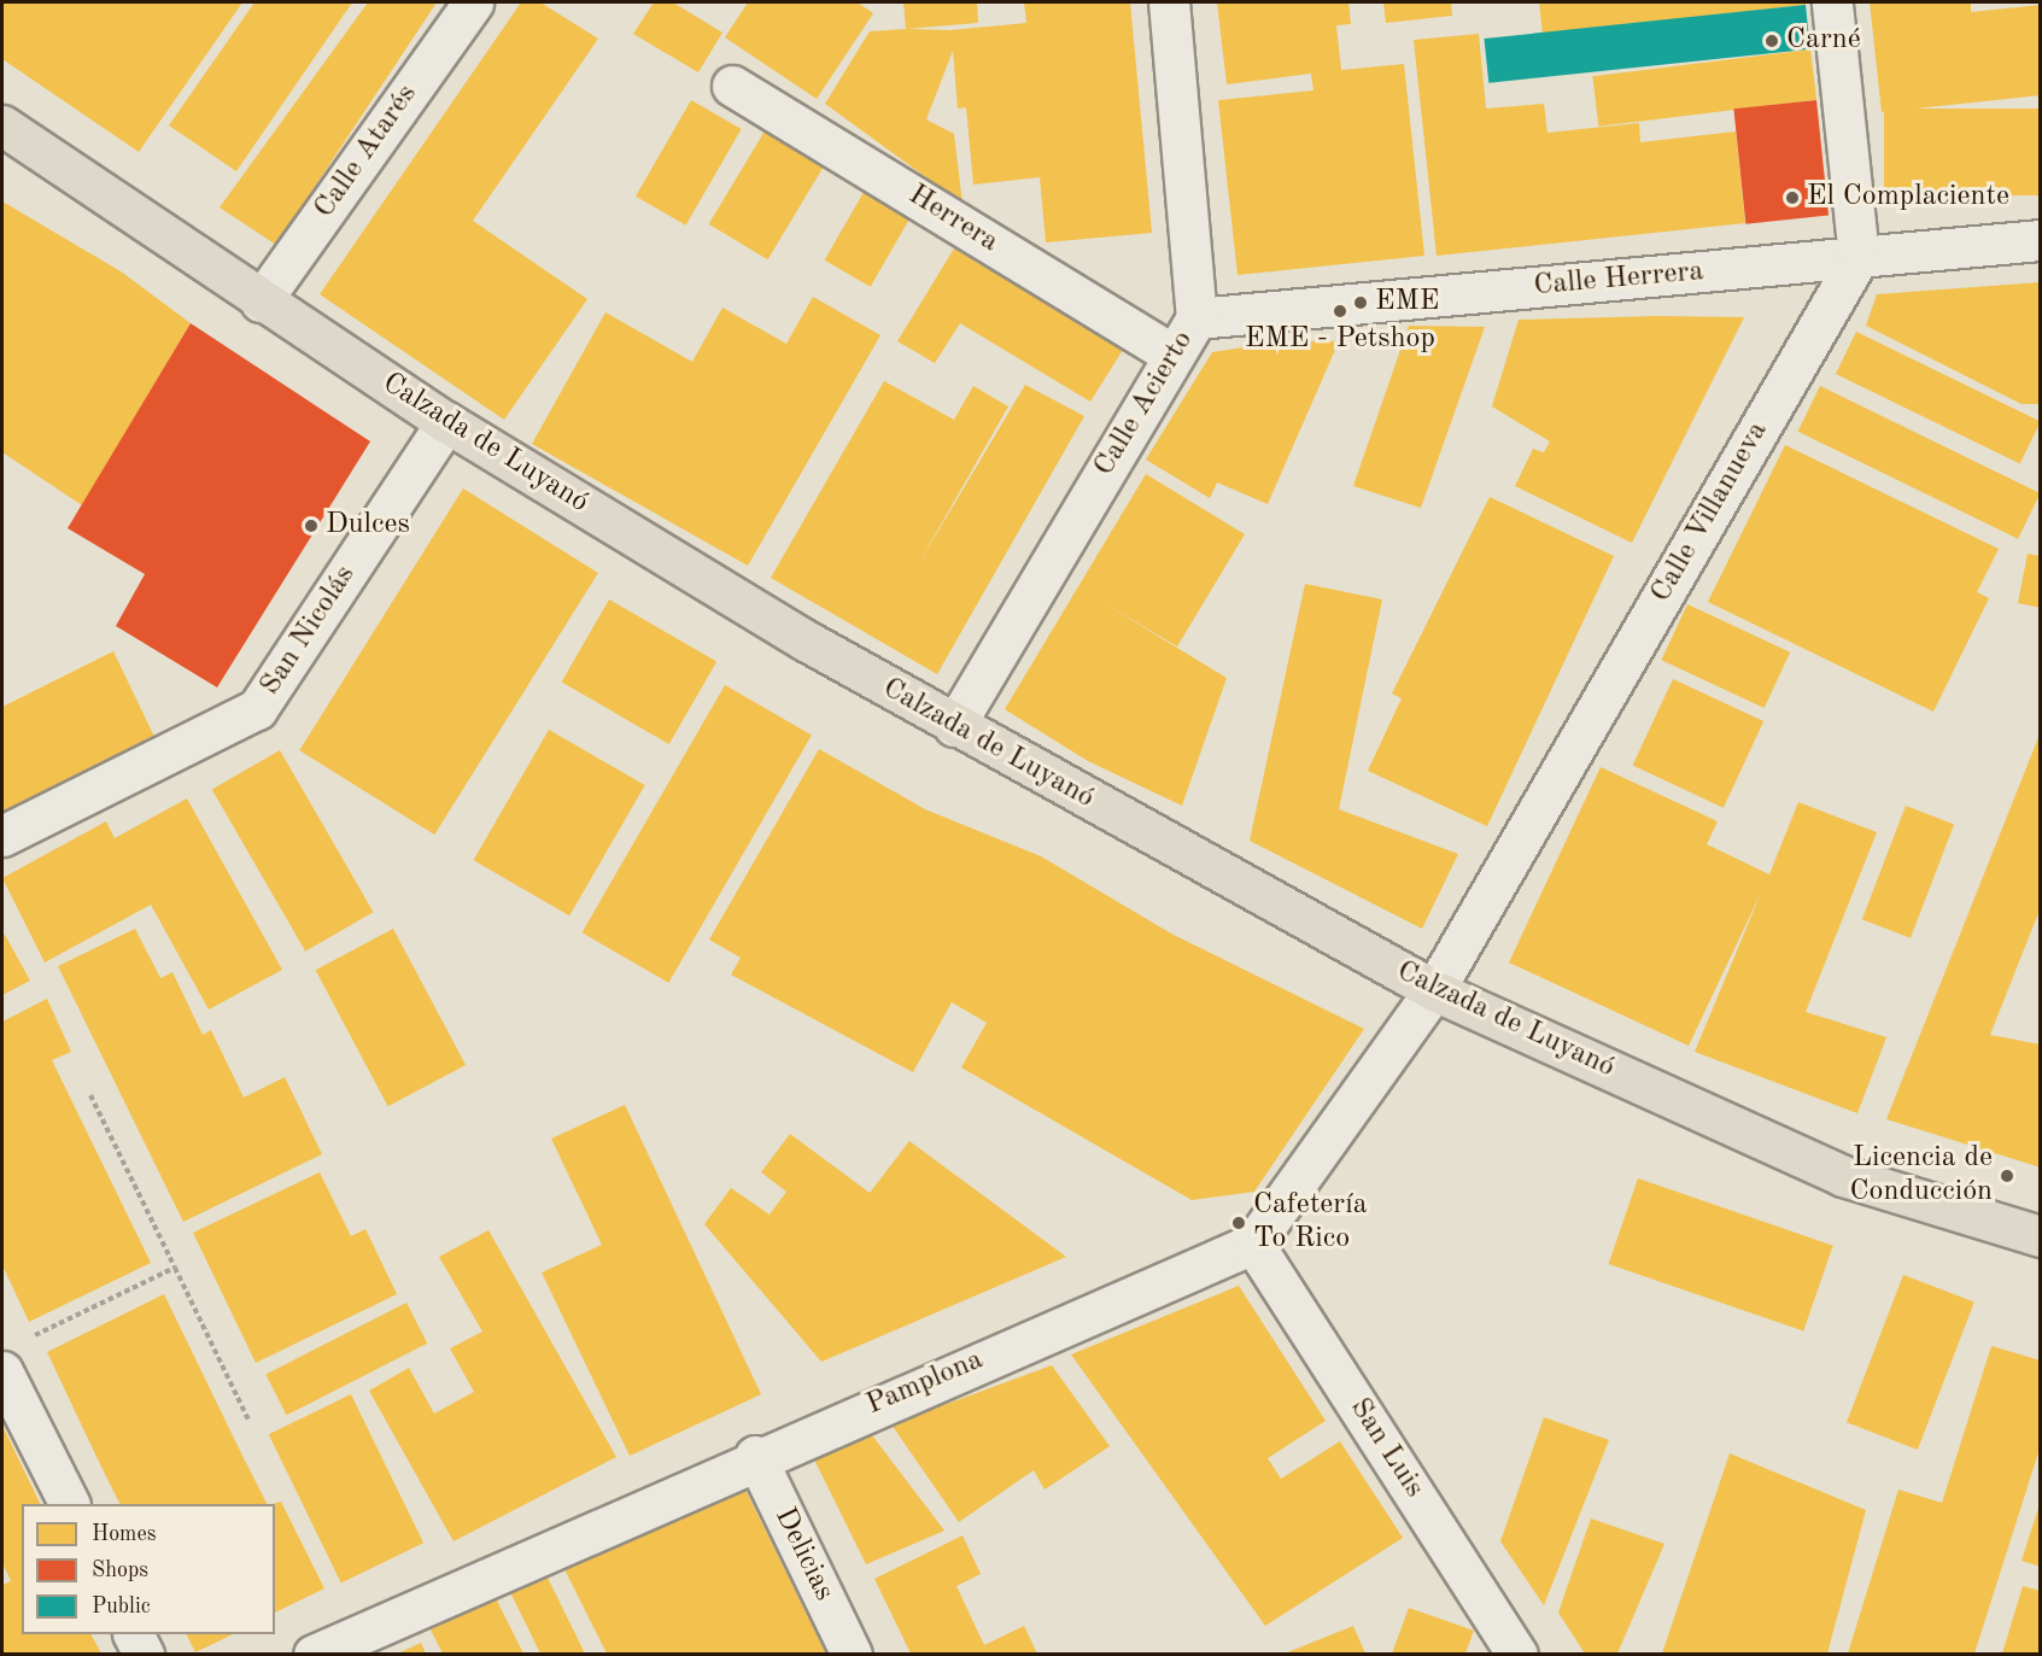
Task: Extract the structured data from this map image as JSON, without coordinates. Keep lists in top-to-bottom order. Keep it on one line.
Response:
{"streets":{"main road":["Calzada de Luyanó"],"street":["Calle Atarés","Herrera","Calle Herrera","Calle Acierto","Calle Villanueva","San Nicolás","Pamplona","San Luis","Delicias"]},"crossings":[["Calle Atarés","Calzada de Luyanó"],["Herrera","Calle Acierto"],["Calle Herrera","Calle Acierto"],["Calle Herrera","Calle Villanueva"],["Calle Acierto","Calzada de Luyanó"],["Calzada de Luyanó","Calle Villanueva"],["Calzada de Luyanó","San Nicolás"],["Pamplona","San Luis"],["Pamplona","Delicias"]],"places":["Carné","El Complaciente","EME","EME - Petshop","Dulces","Licencia de Conducción","Cafetería To Rico"],"legend":["Homes","Shops","Public"]}
